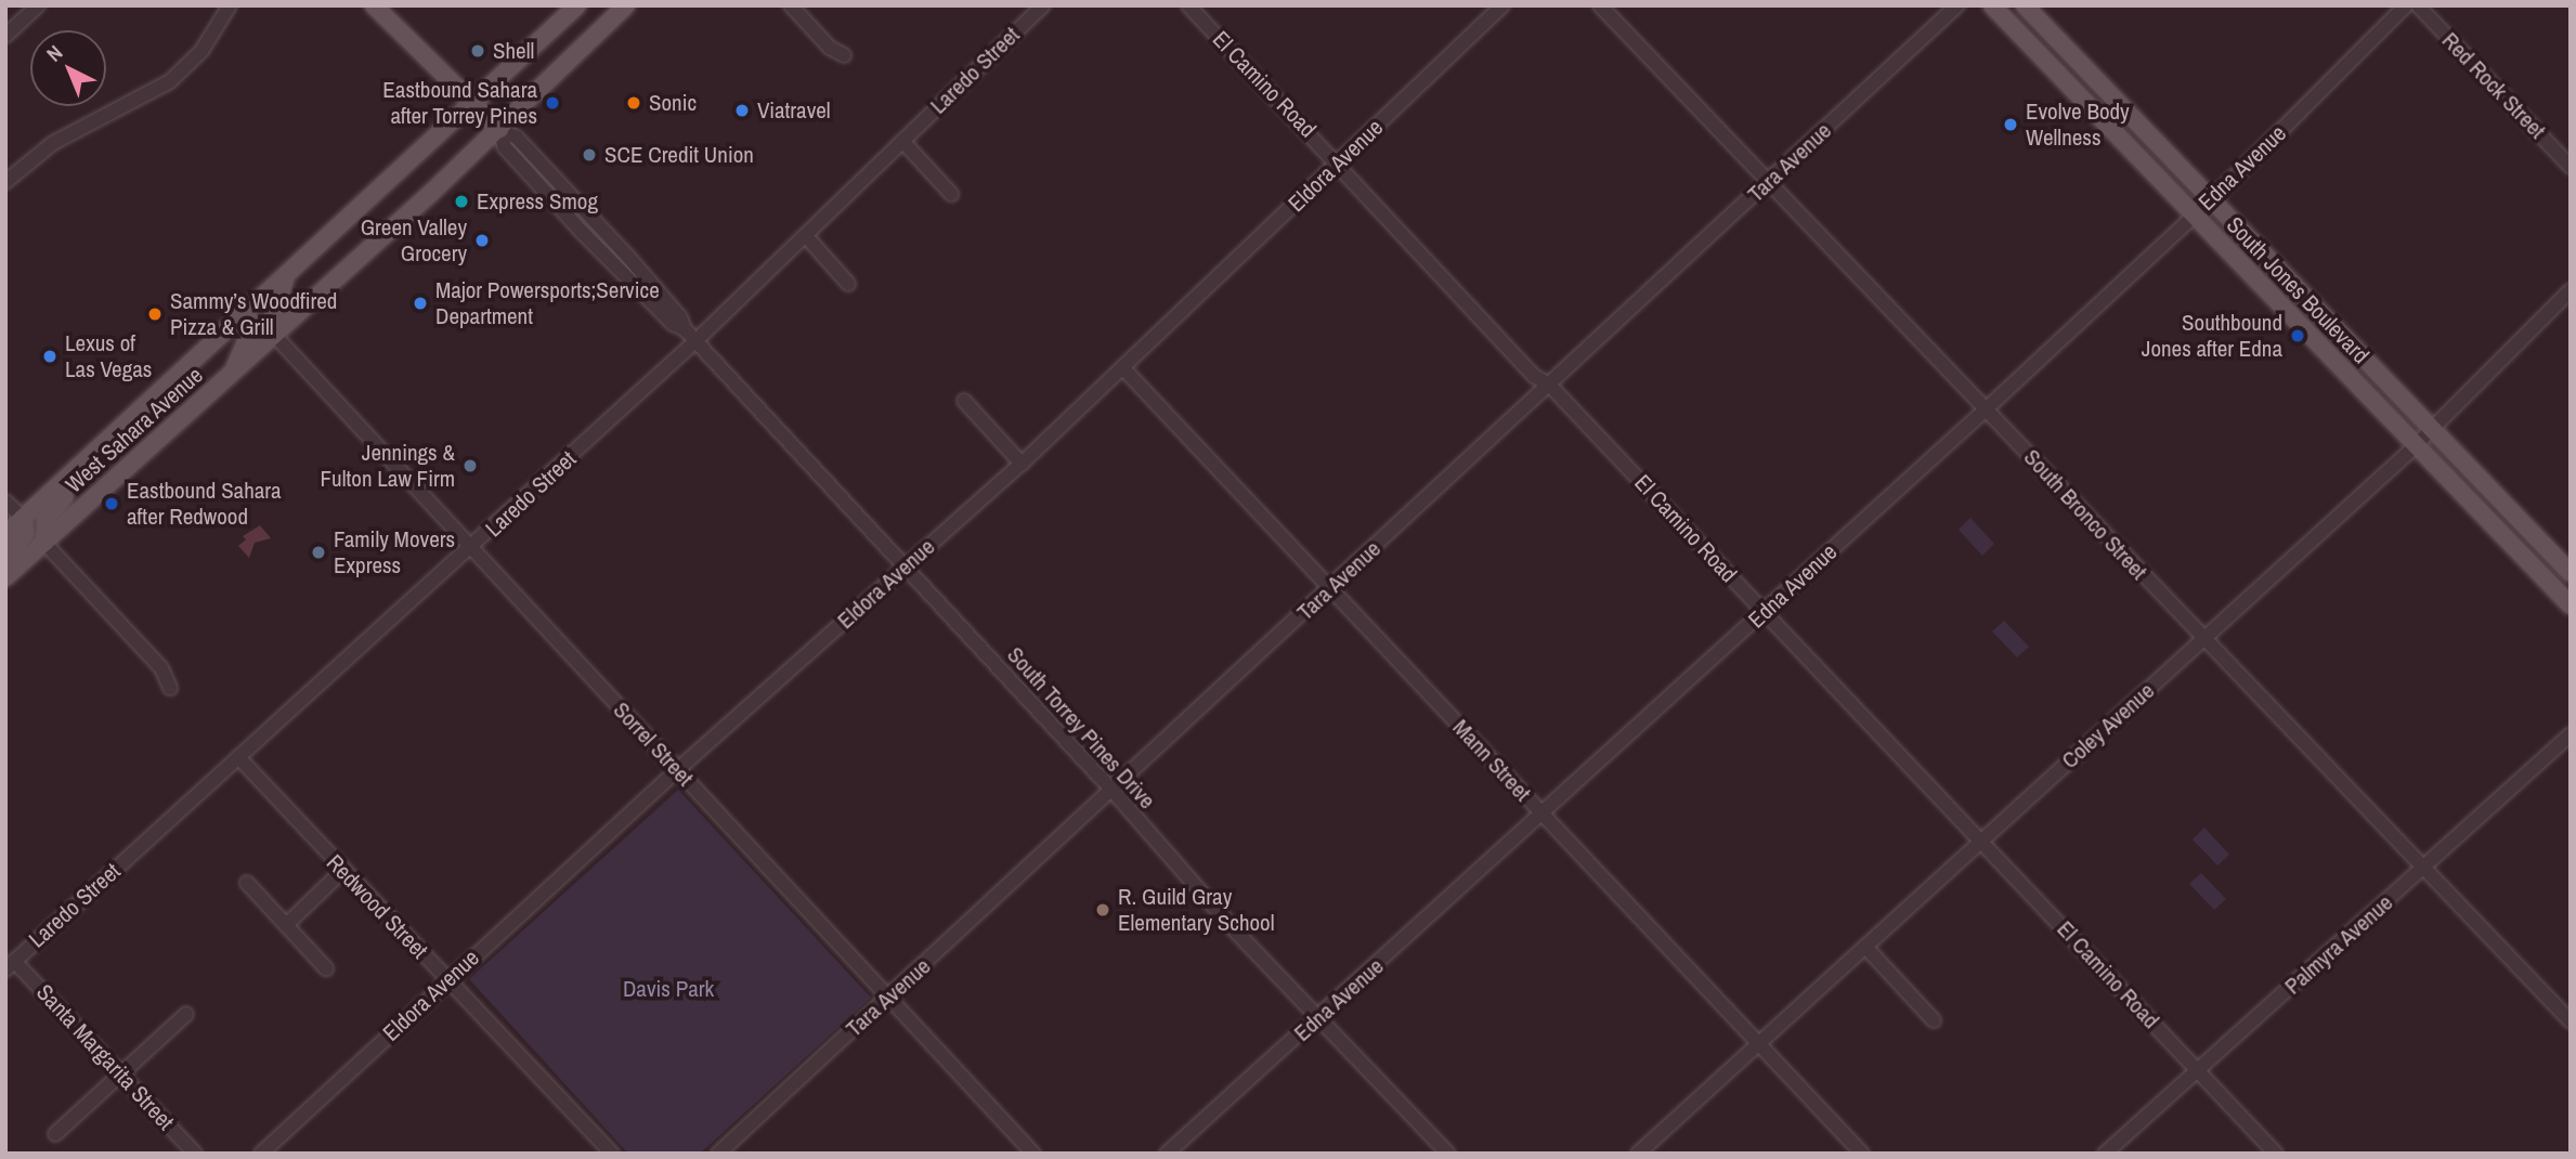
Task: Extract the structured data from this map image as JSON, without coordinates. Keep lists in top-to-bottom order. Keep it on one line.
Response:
{"streets":{"main road":["South Jones Boulevard","West Sahara Avenue","South Torrey Pines Drive"],"street":["Laredo Street","El Camino Road","Red Rock Street","Tara Avenue","Eldora Avenue","Edna Avenue","South Bronco Street","Coley Avenue","Sorrel Street","Mann Street","Redwood Street","Palmyra Avenue","Santa Margarita Street"]},"crossings":[["Laredo Street","South Torrey Pines Drive"],["Laredo Street","Sorrel Street"],["Laredo Street","Redwood Street"],["Laredo Street","Santa Margarita Street"],["El Camino Road","Tara Avenue"],["El Camino Road","Eldora Avenue"],["El Camino Road","Edna Avenue"],["El Camino Road","Coley Avenue"],["El Camino Road","Palmyra Avenue"],["Tara Avenue","South Bronco Street"],["Tara Avenue","South Torrey Pines Drive"],["Tara Avenue","Sorrel Street"],["Tara Avenue","Mann Street"],["Eldora Avenue","South Torrey Pines Drive"],["Eldora Avenue","Sorrel Street"],["Eldora Avenue","Mann Street"],["Eldora Avenue","Redwood Street"],["Edna Avenue","South Jones Boulevard"],["Edna Avenue","South Bronco Street"],["Edna Avenue","South Torrey Pines Drive"],["Edna Avenue","Mann Street"],["South Jones Boulevard","Coley Avenue"],["West Sahara Avenue","South Torrey Pines Drive"],["West Sahara Avenue","Sorrel Street"],["South Bronco Street","Coley Avenue"],["South Bronco Street","Palmyra Avenue"],["Coley Avenue","Mann Street"]],"parks":["Davis Park"],"places":["Shell","Eastbound Sahara after Torrey Pines","Sonic","Viatravel","Evolve Body Wellness","SCE Credit Union","Express Smog","Green Valley Grocery","Major Powersports;Service Department","Sammy’s Woodfired Pizza & Grill","Southbound Jones after Edna","Lexus of Las Vegas","Jennings & Fulton Law Firm","Eastbound Sahara after Redwood","Family Movers Express","R. Guild Gray Elementary School"],"north":"top left"}
